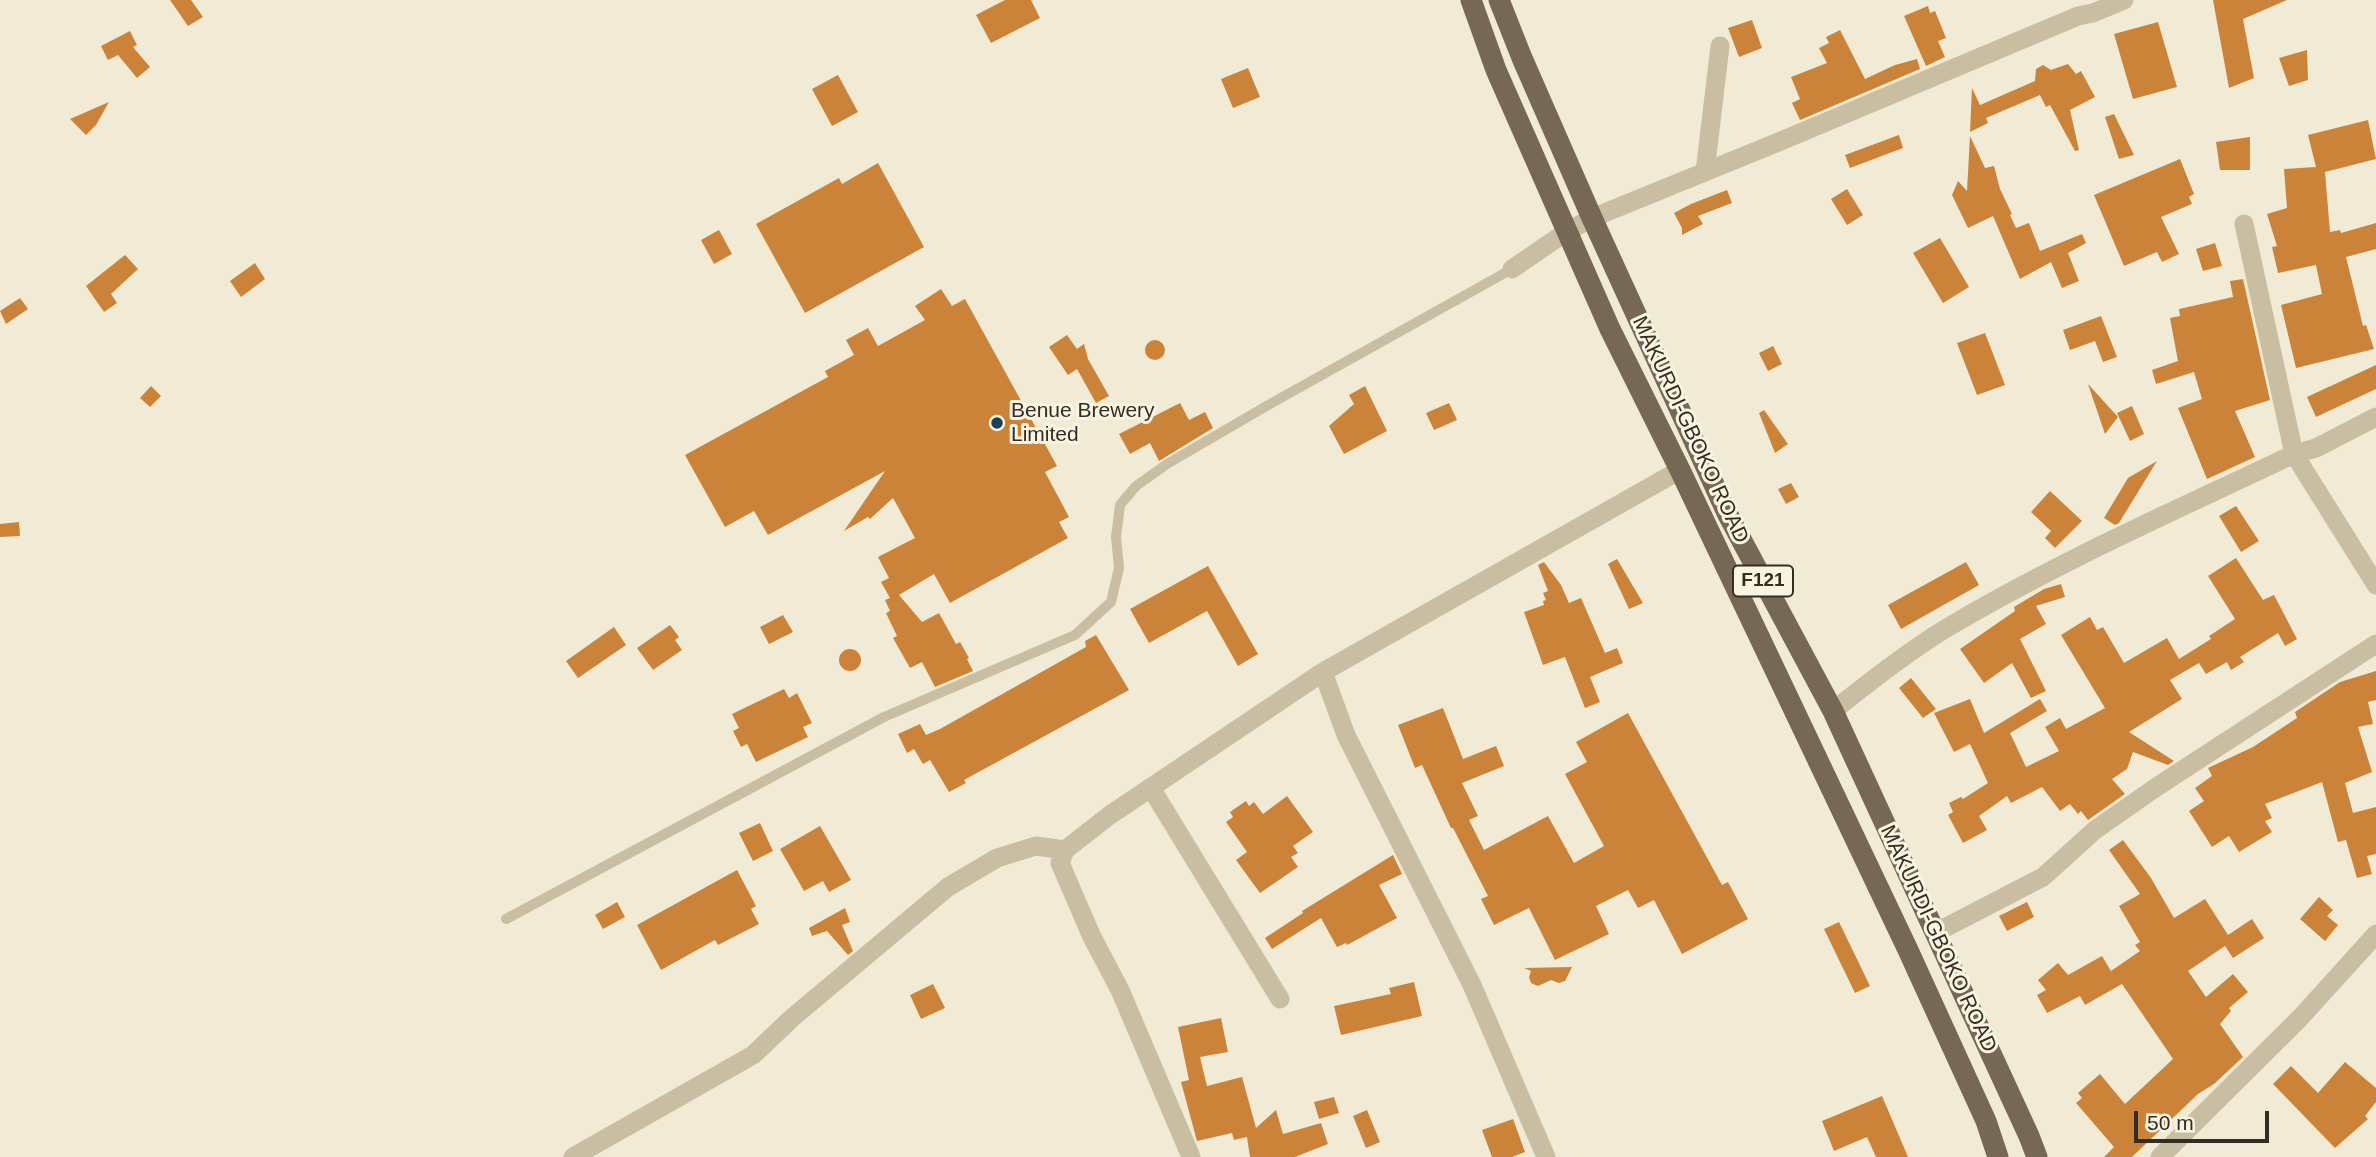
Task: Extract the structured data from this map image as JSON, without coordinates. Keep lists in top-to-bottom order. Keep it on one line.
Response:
{"streets":{"main road":["MAKURDI-GBOKO ROAD","F121"]},"places":["Benue Brewery Limited"],"scale_bar":"50 m"}
